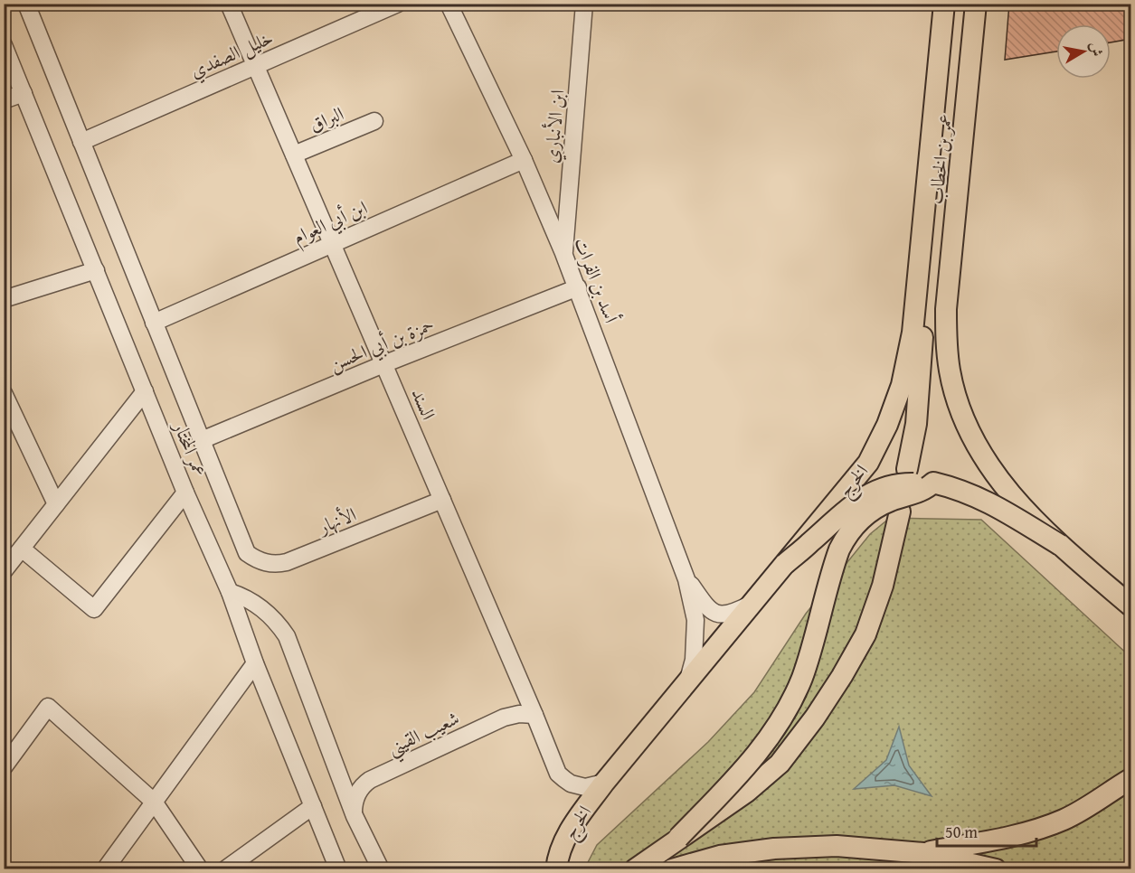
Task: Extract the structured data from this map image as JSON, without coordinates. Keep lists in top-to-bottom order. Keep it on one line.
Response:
{"streets":{"main road":["عمر بن الخطاب","الخرج"],"street":["خليل الصفدي","البراق","ابن الأنباري","ابن أبي العوام","أسد بن الفرات","حمزة بن أبي الحسن","السند","عمر المختار","الأنهار","شعيب القيني"]},"crossings":[["خليل الصفدي","السند"],["خليل الصفدي","عمر المختار"],["البراق","السند"],["ابن الأنباري","أسد بن الفرات"],["ابن أبي العوام","أسد بن الفرات"],["ابن أبي العوام","السند"],["ابن أبي العوام","عمر المختار"],["أسد بن الفرات","حمزة بن أبي الحسن"],["أسد بن الفرات","الخرج"],["حمزة بن أبي الحسن","السند"],["حمزة بن أبي الحسن","عمر المختار"],["السند","الخرج"],["السند","الأنهار"],["السند","شعيب القيني"],["عمر المختار","الأنهار"]],"scale_bar":"50 m","north":"right"}
